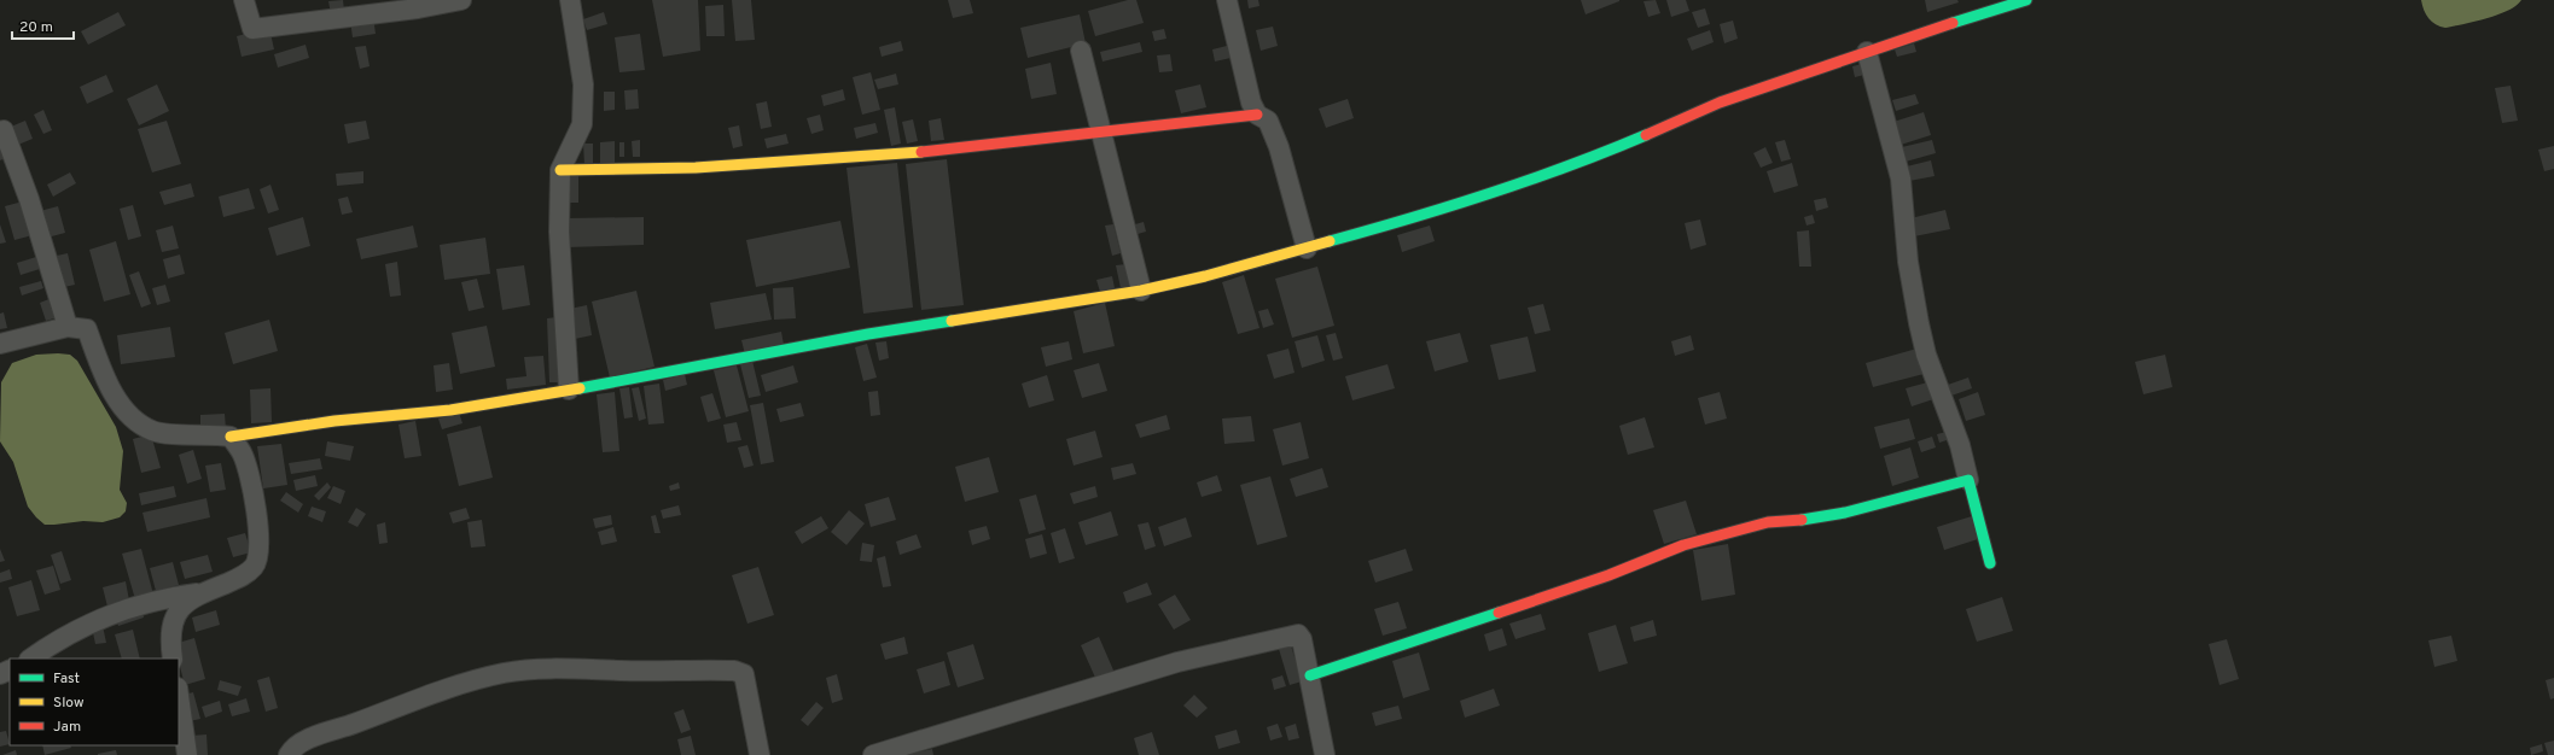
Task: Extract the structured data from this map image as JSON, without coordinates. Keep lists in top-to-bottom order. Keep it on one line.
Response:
{"legend":["Fast","Slow","Jam"],"scale_bar":"20 m"}
